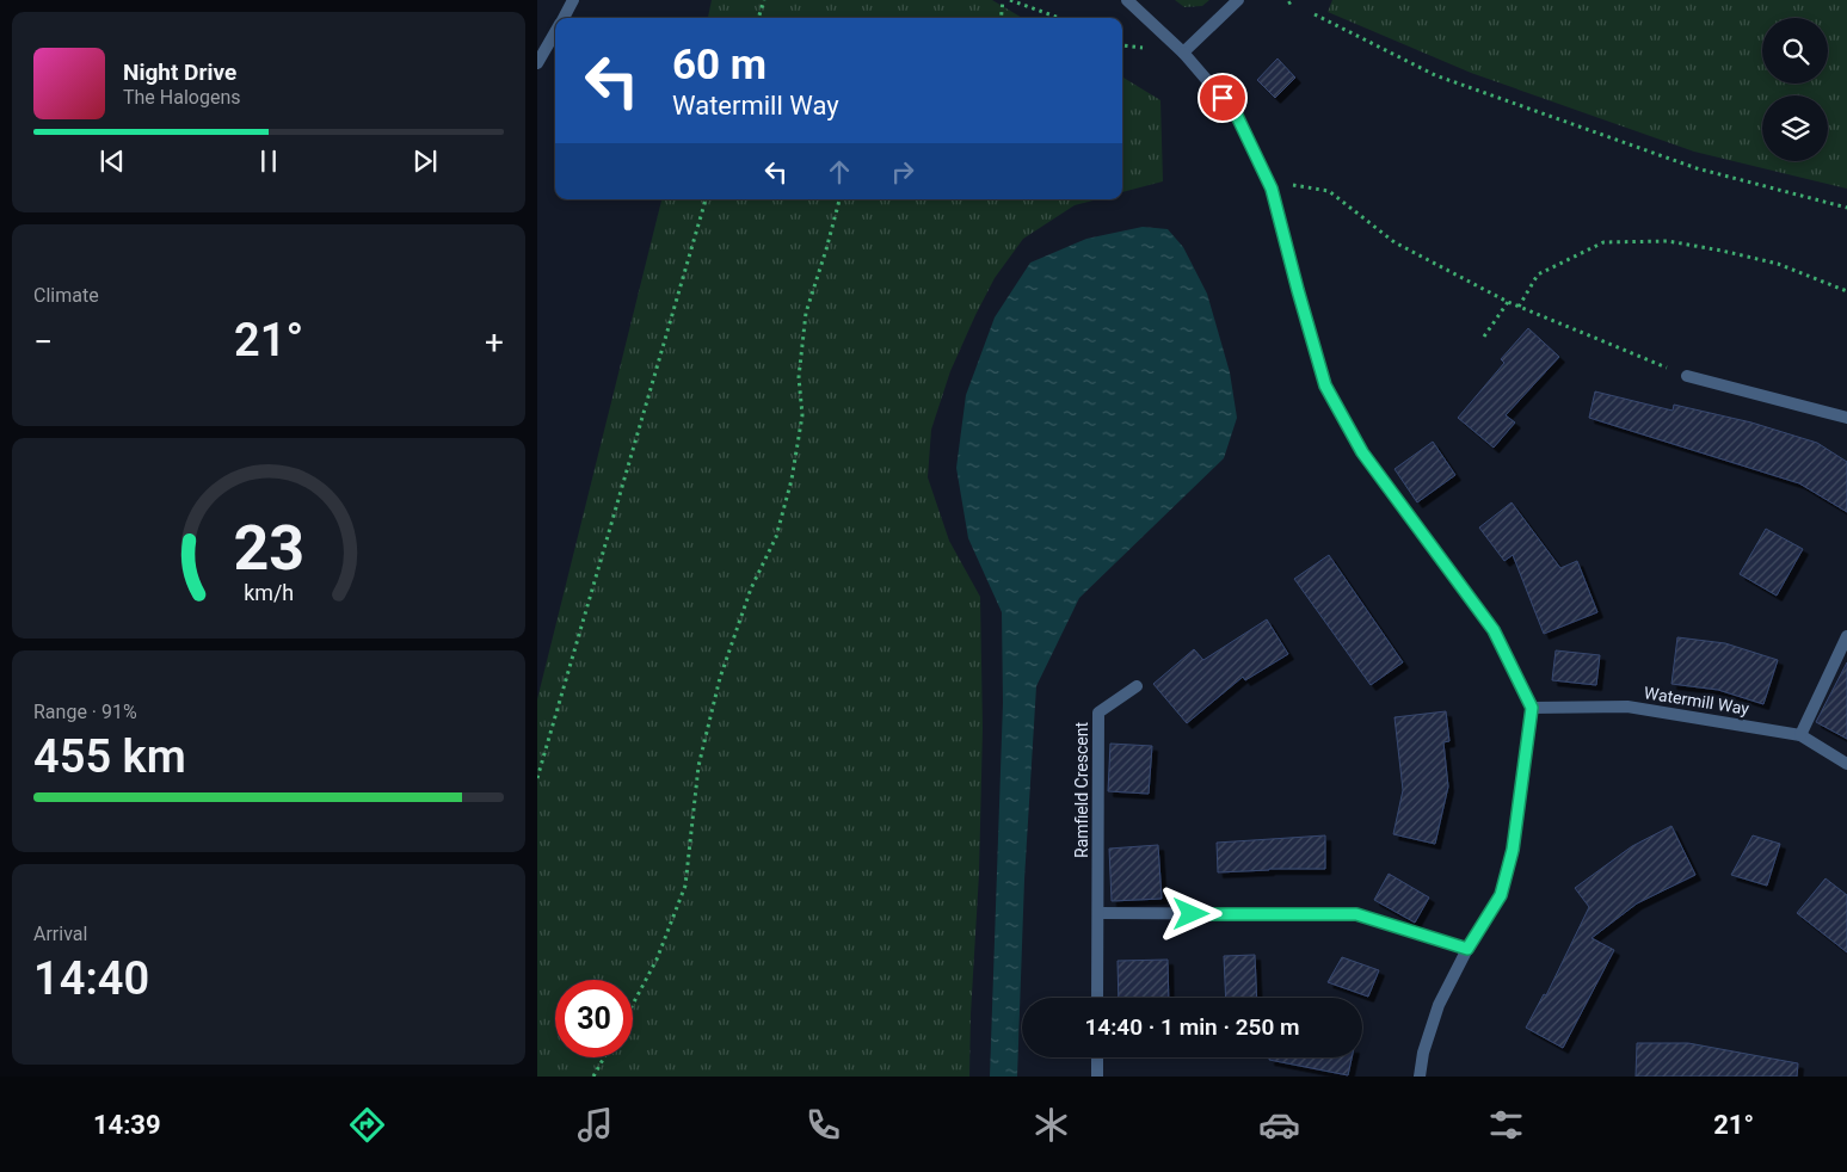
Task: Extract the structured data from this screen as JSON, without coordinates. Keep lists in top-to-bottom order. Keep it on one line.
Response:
{"streets":{"street":["Watermill Way","Ramfield Crescent"]},"page":{"turn":["60 m","Watermill Way"],"song":["Night Drive","The Halogens"],"tile":["Climate",["Range · 91%","455 km"],["Arrival","14:40"]],"heat":["−","21°","+"],"limit":"30","trip":"14:40 · 1 min · 250 m","tabs":["14:39","21°"],"gauge":["23","km/h"]}}
